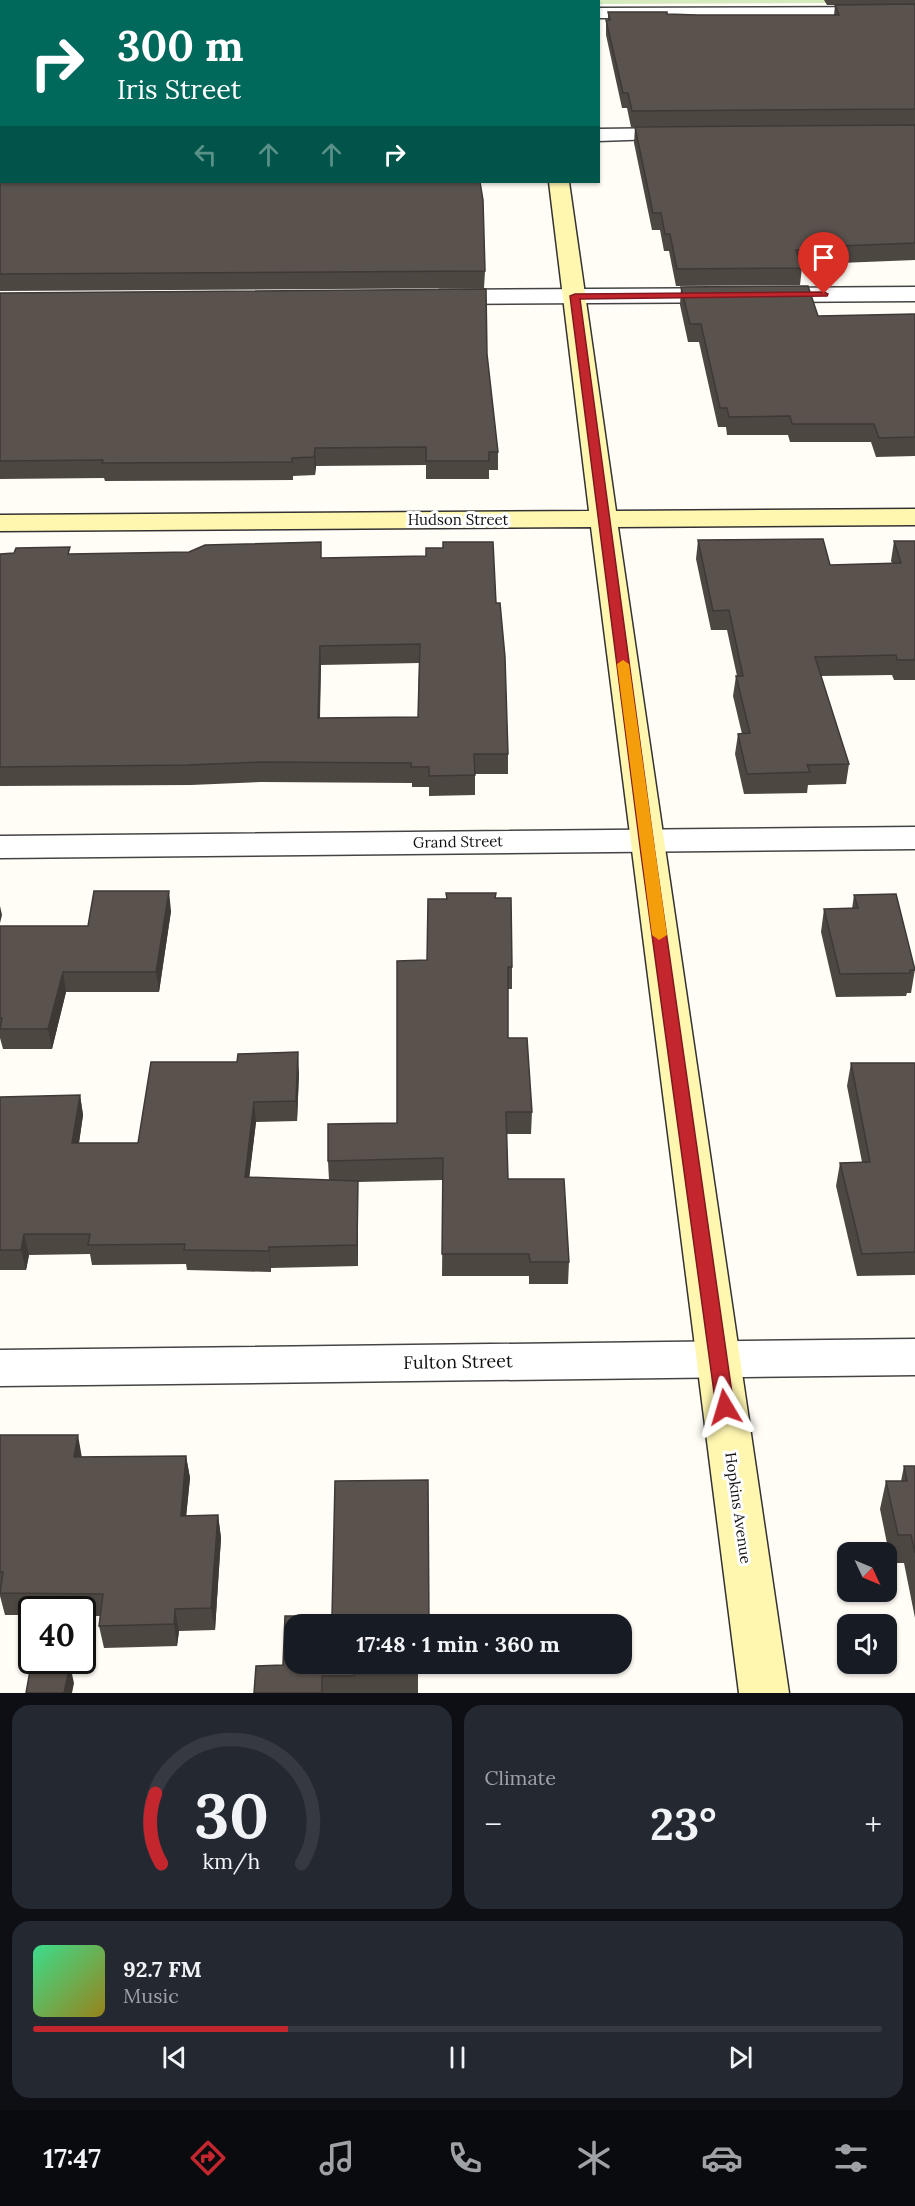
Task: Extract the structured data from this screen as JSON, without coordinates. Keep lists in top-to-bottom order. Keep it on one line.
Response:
{"streets":{"street":["Hudson Street","Grand Street","Fulton Street","Hopkins Avenue"]},"crossings":[["Hudson Street","Hopkins Avenue"],["Grand Street","Hopkins Avenue"],["Fulton Street","Hopkins Avenue"]],"north":"bottom right","page":{"turn":["300 m","Iris Street"],"limit":"40","trip":"17:48 · 1 min · 360 m","tile":"Climate","heat":["−","23°","+"],"song":["92.7 FM","Music"],"tabs":"17:47","gauge":["30","km/h"]}}
